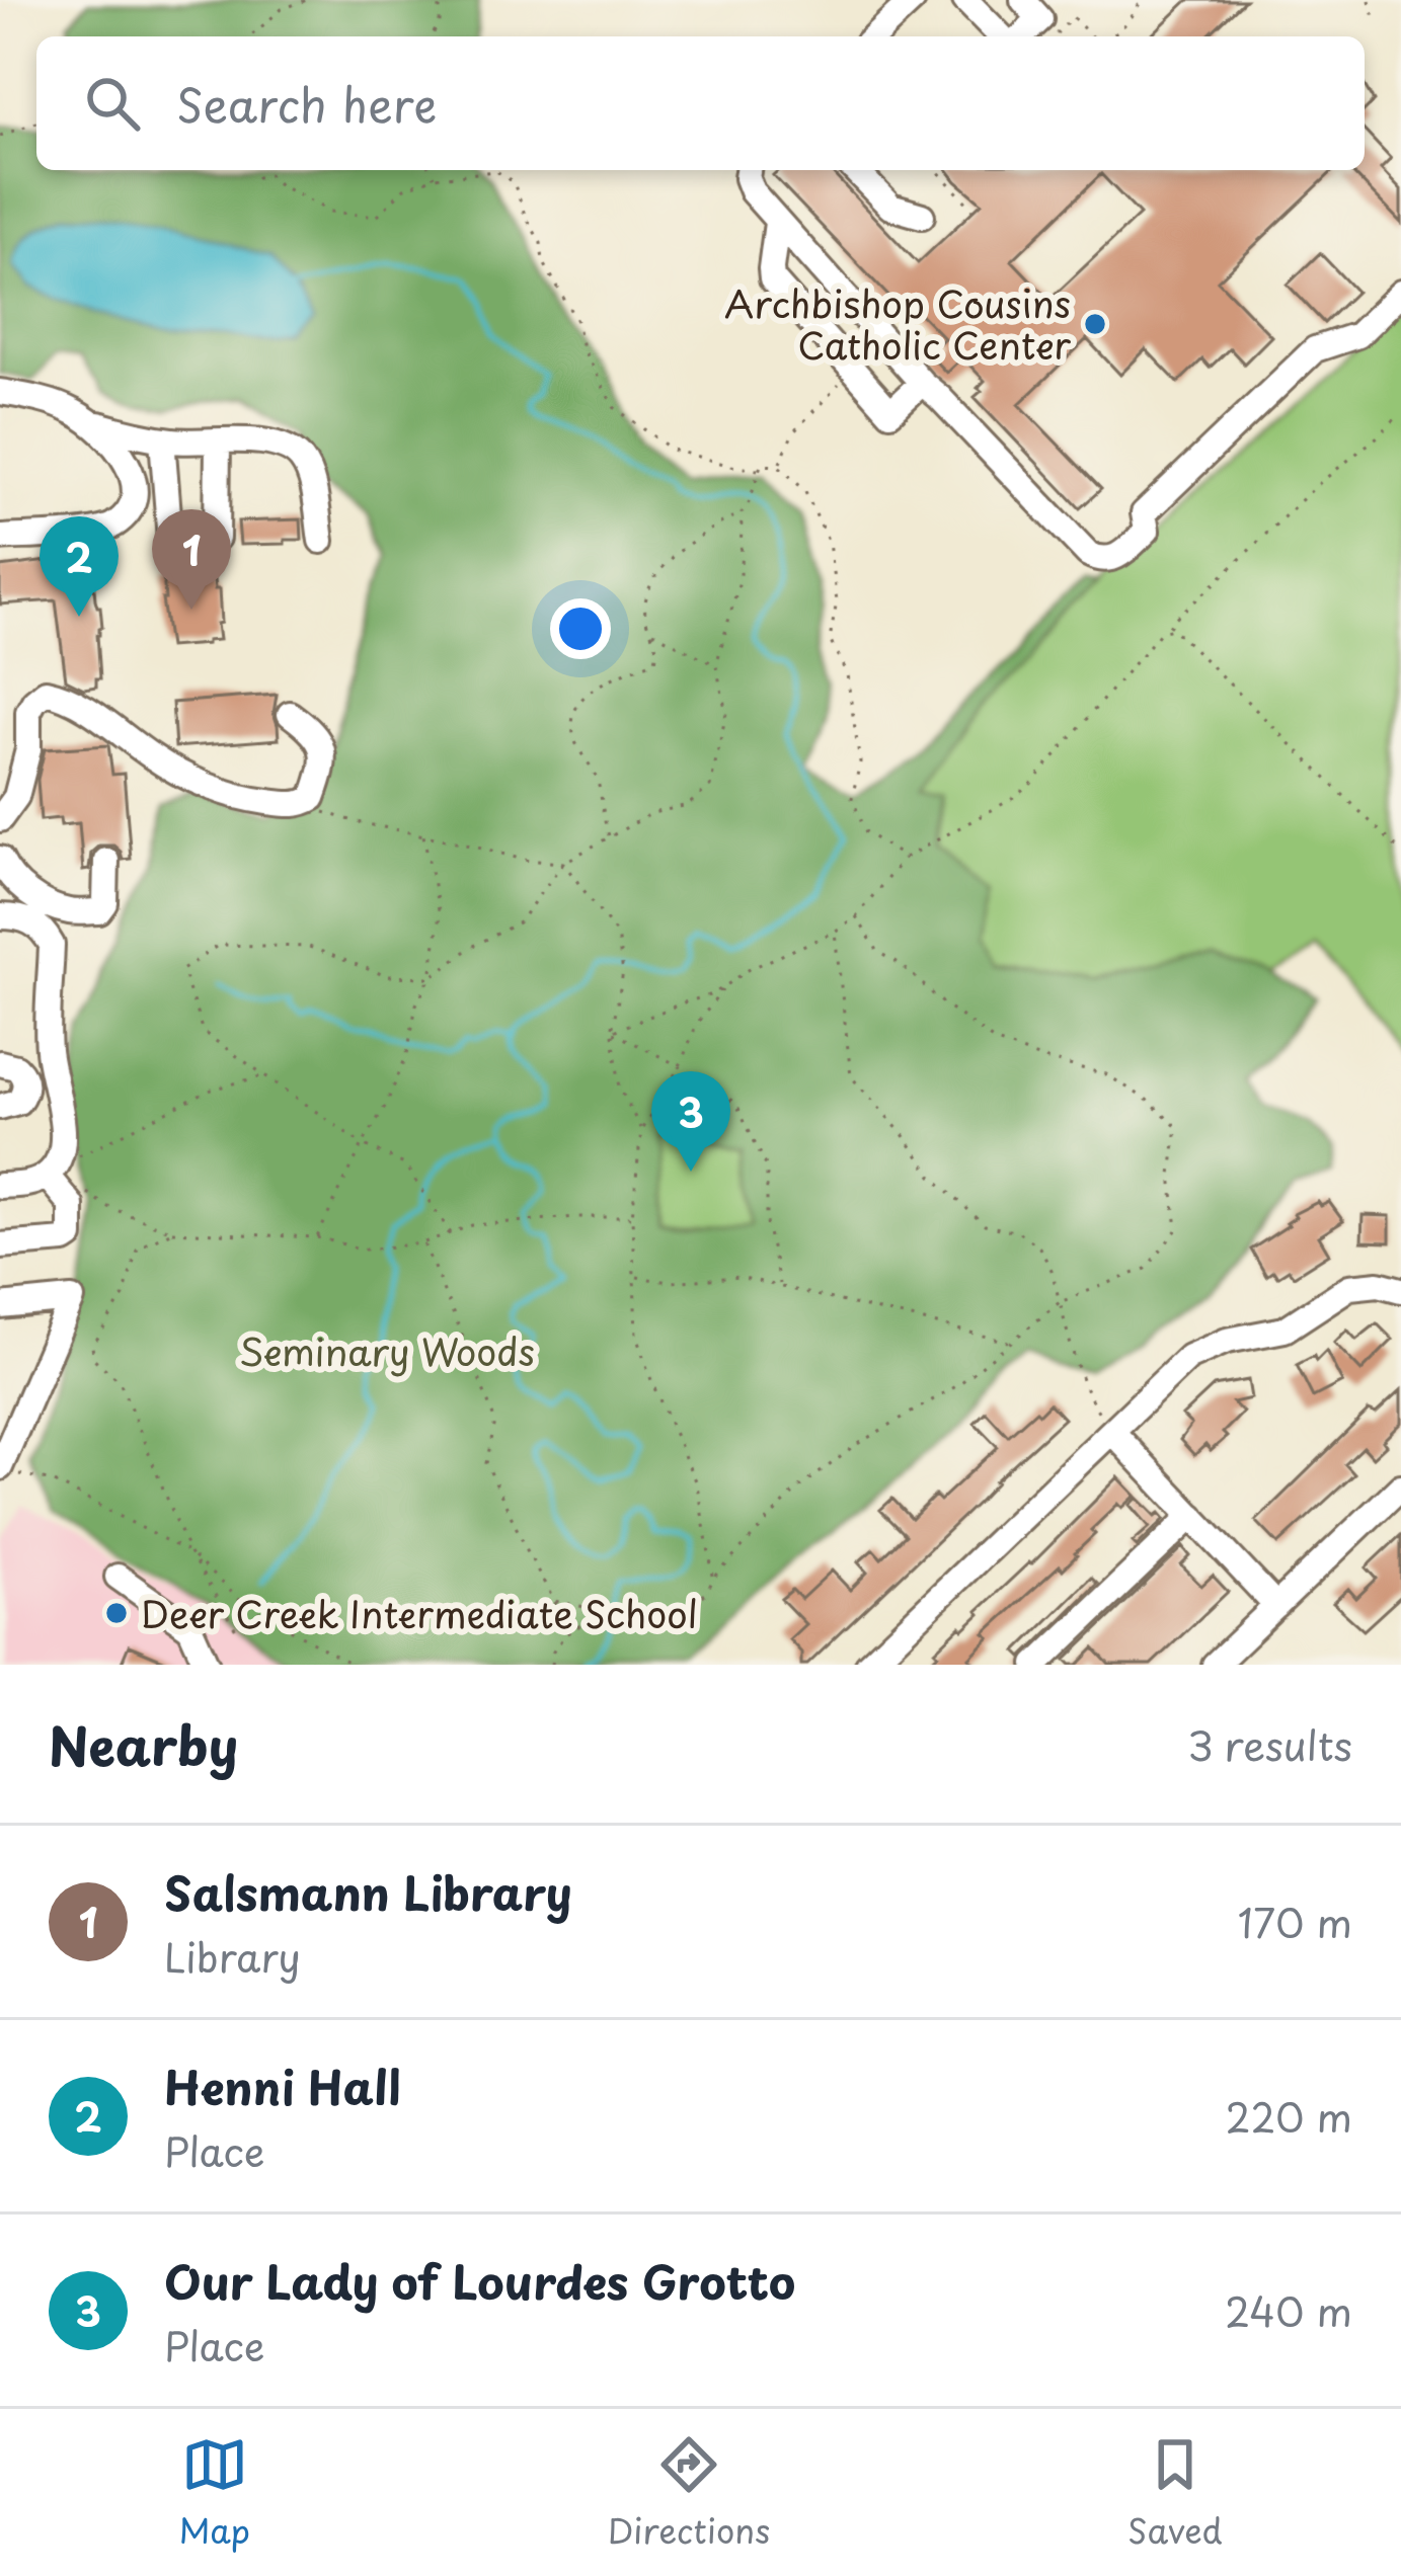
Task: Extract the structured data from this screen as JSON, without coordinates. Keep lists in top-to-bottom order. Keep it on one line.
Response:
{"parks":["Seminary Woods"],"places":["Archbishop Cousins Catholic Center","Deer Creek Intermediate School"],"page":{"search":"Search here","pins":["1","2","3"],"heading":["Nearby","3 results"],"list":[{"mark":"1","name":"Salsmann Library","note":"Library","value":"170 m"},{"mark":"2","name":"Henni Hall","note":"Place","value":"220 m"},{"mark":"3","name":"Our Lady of Lourdes Grotto","note":"Place","value":"240 m"}],"nav":["Map","Directions","Saved"]}}
